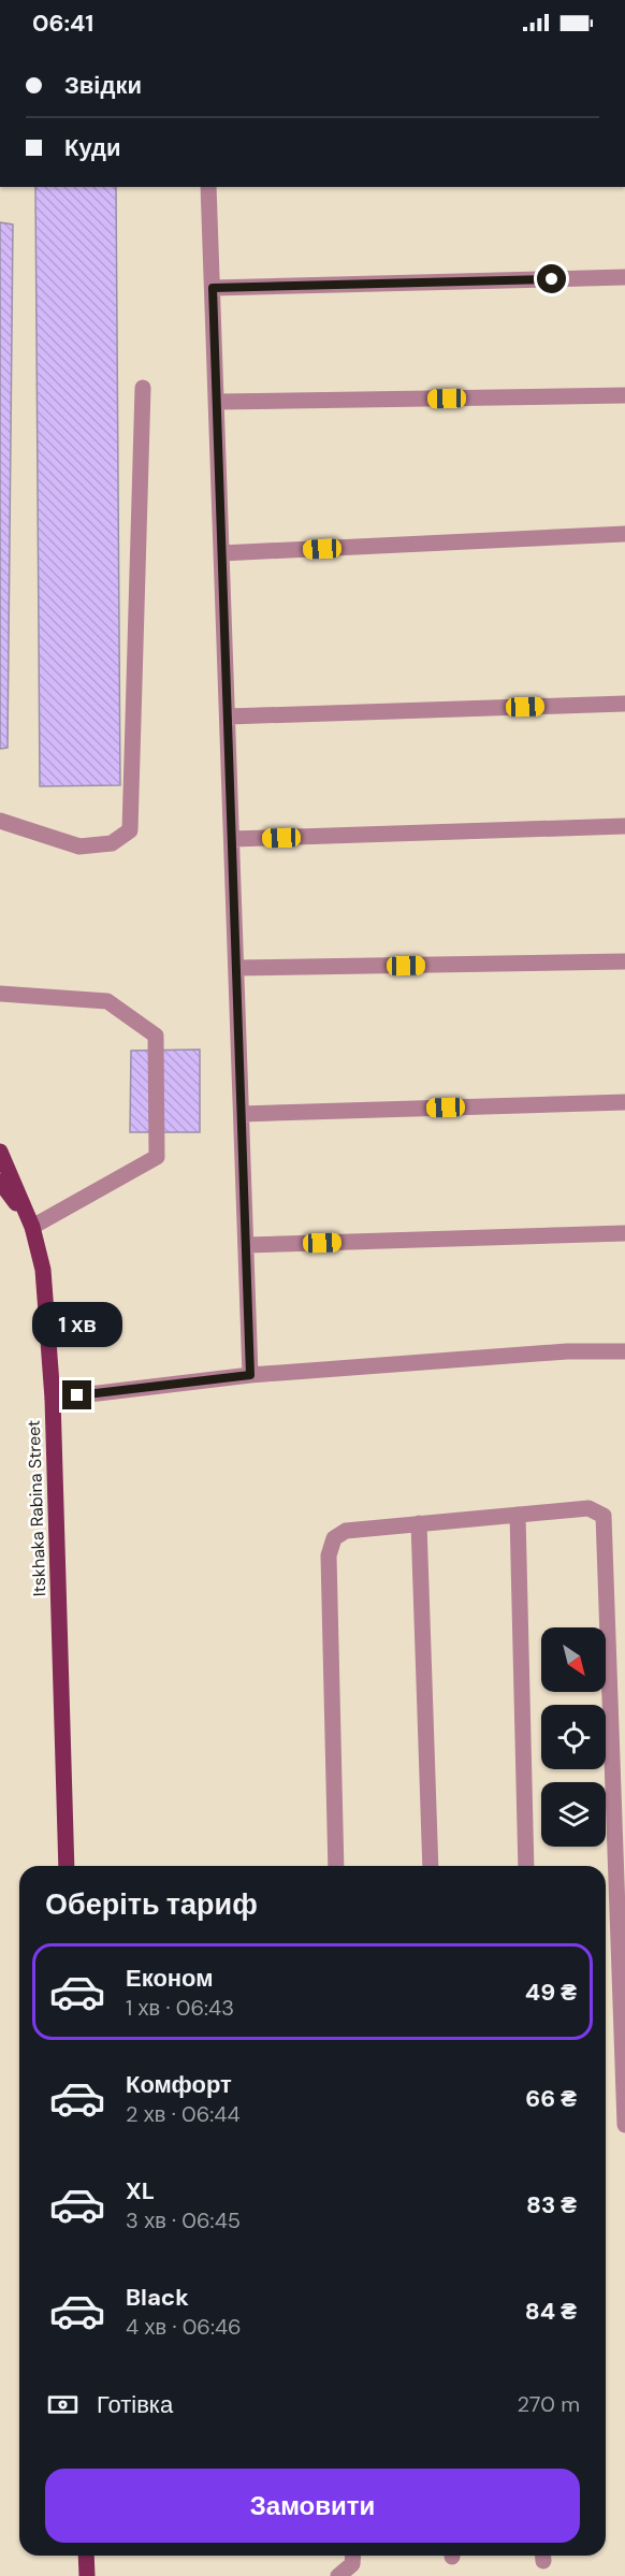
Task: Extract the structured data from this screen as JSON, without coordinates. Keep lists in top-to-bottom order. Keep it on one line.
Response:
{"streets":{"main road":["Itskhaka Rabina Street"]},"north":"bottom right","page":{"status":"06:41","banner":["Звідки","Куди"],"bubble":"1 хв","heading":"Оберіть тариф","list":[{"name":"Економ","note":"1 хв · 06:43","value":"49 ₴"},{"name":"Комфорт","note":"2 хв · 06:44","value":"66 ₴"},{"name":"XL","note":"3 хв · 06:45","value":"83 ₴"},{"name":"Black","note":"4 хв · 06:46","value":"84 ₴"}],"pay":["Готівка","270 m"],"buttons":"Замовити"}}
